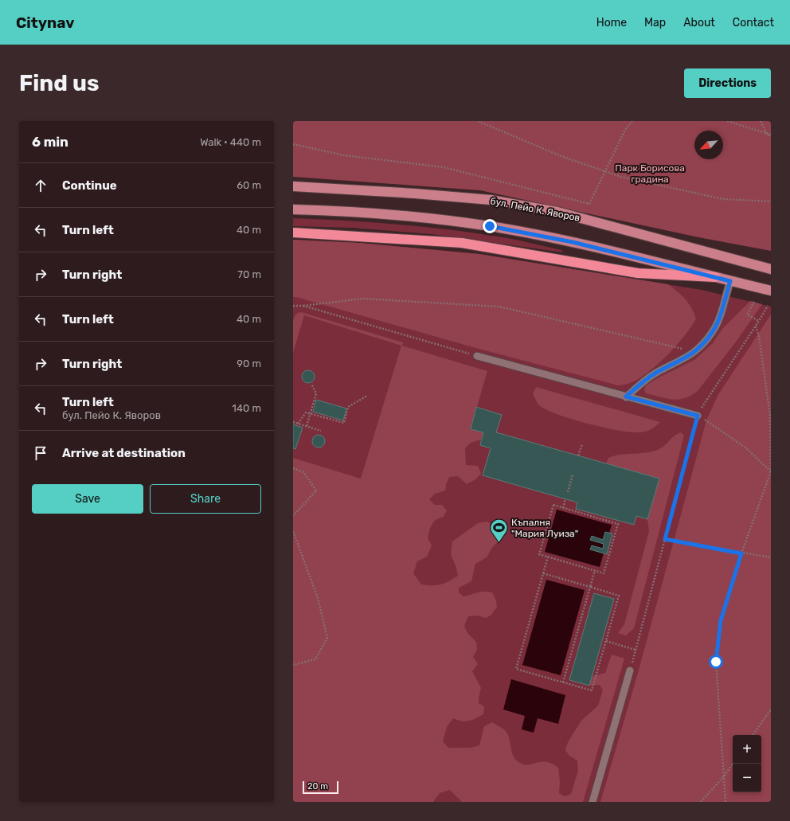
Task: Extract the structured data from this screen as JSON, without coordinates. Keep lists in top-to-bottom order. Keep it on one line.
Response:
{"streets":{"main road":["бул. Пейо К. Яворов"]},"parks":["Парк Борисова градина"],"places":{"sports":["Къпалня \"Мария Луиза\""]},"scale_bar":"20 m","north":"bottom left","page":{"header":"Citynav","nav":["Home","Map","About","Contact"],"buttons":["Directions",["Save","Share"]],"title":"Find us","heading":["6 min","Walk · 440 m"],"list":[["Continue","60 m"],["Turn left","40 m"],["Turn right","70 m"],["Turn left","40 m"],["Turn right","90 m"],["Turn left","бул. Пейо К. Яворов","140 m"],"Arrive at destination"],"map_buttons":["+","−"],"scale":"20 m"}}
